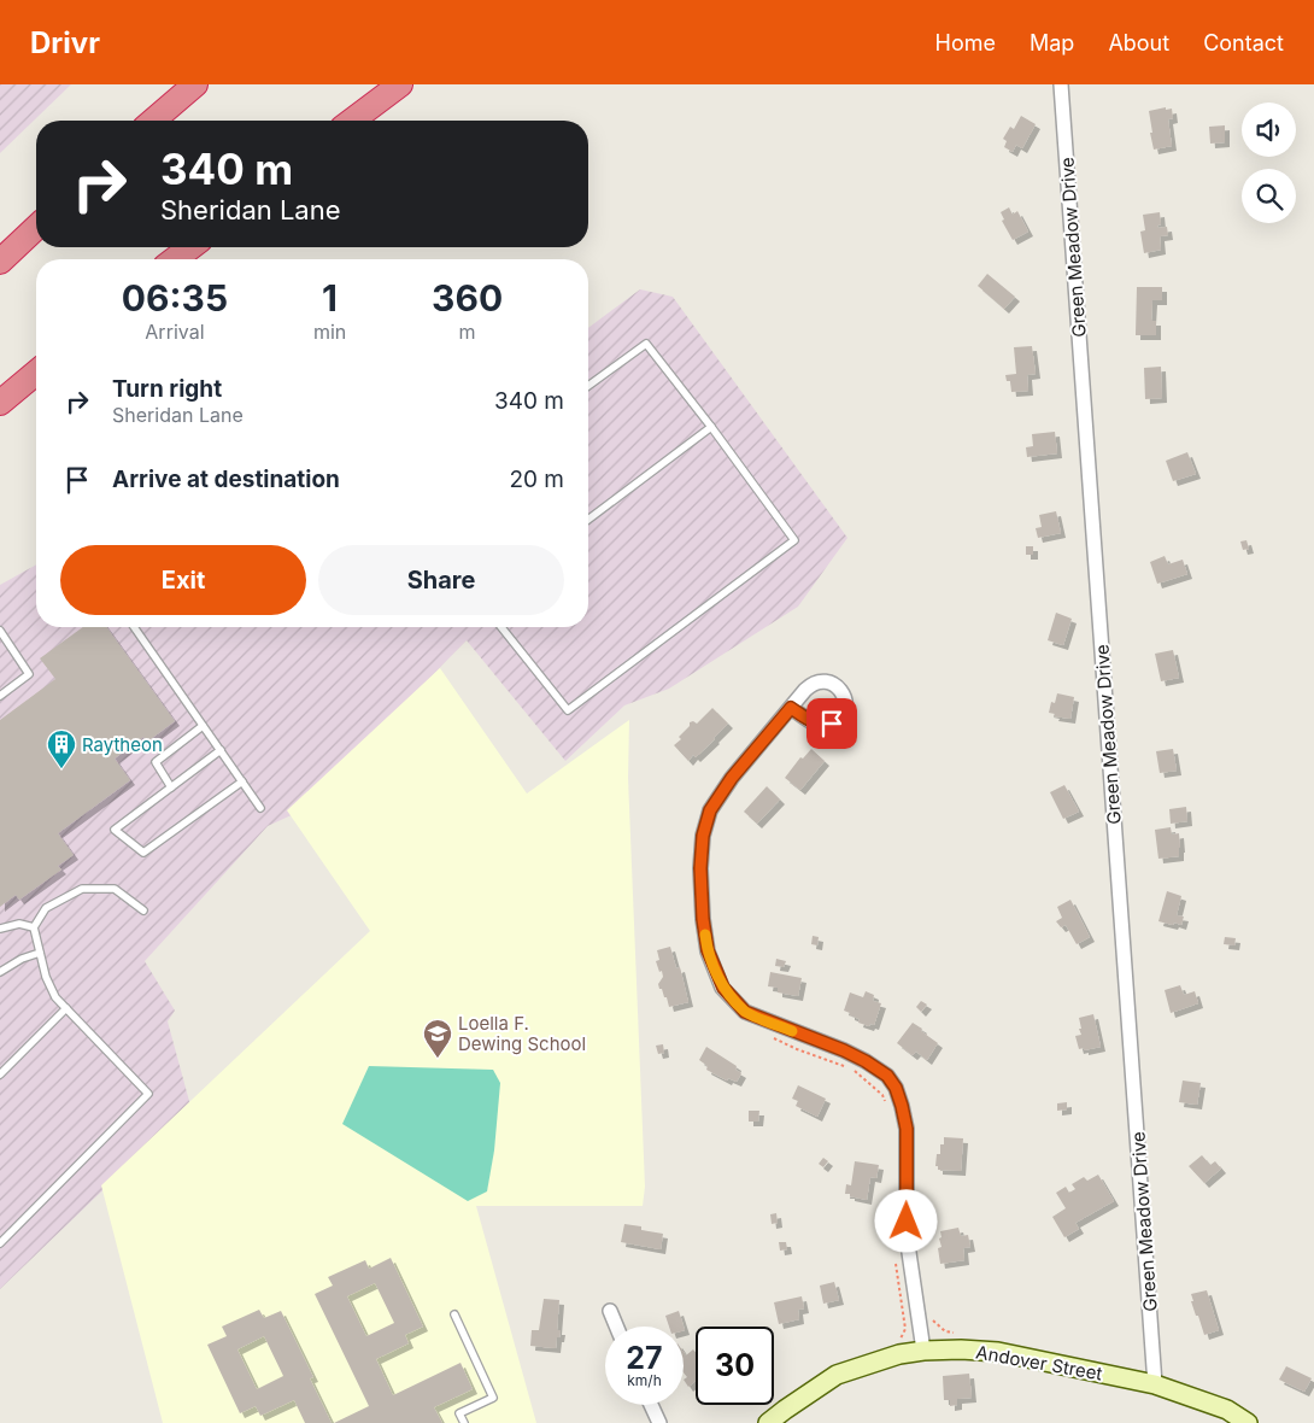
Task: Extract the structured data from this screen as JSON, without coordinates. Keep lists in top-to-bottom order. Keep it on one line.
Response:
{"streets":{"main road":["Andover Street"],"street":["Green Meadow Drive"]},"crossings":[["Green Meadow Drive","Andover Street"]],"places":{"building":["Raytheon"],"school or university":["Loella F. Dewing School"]},"page":{"header":"Drivr","nav":["Home","Map","About","Contact"],"turn":["340 m","Sheridan Lane"],"eta":["06:35","Arrival","1","min","360","m"],"list":[{"name":"Turn right","note":"Sheridan Lane","value":"340 m"},{"name":"Arrive at destination","value":"20 m"}],"buttons":["Exit","Share"],"speed":"27 km/h","limit":"30"}}
